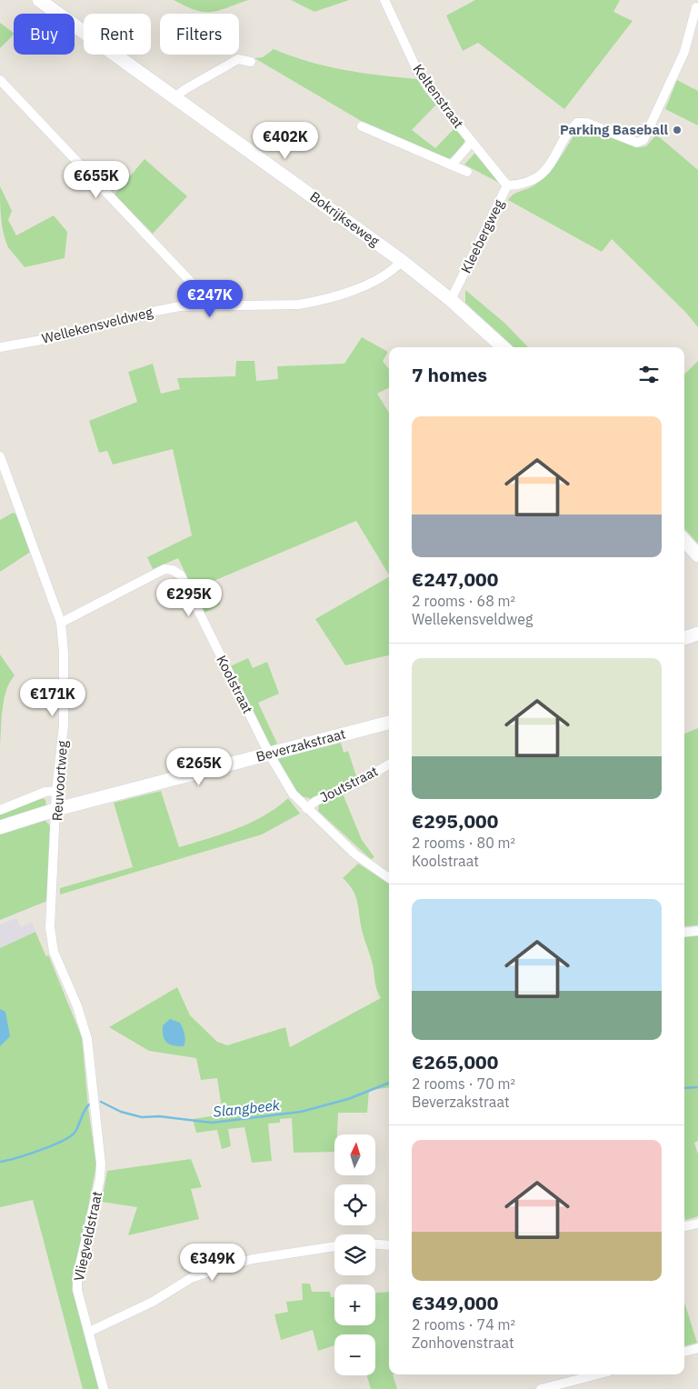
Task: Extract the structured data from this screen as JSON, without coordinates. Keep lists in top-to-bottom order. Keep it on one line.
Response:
{"streets":{"street":["Keltenstraat","Bokrijkseweg","Kleebergweg","Wellekensveldweg","Koolstraat","Beverzakstraat","Reuvoortweg","Joutstraat","Vliegveldstraat"]},"crossings":[["Keltenstraat","Kleebergweg"],["Bokrijkseweg","Kleebergweg"],["Bokrijkseweg","Wellekensveldweg"],["Koolstraat","Beverzakstraat"],["Koolstraat","Reuvoortweg"],["Koolstraat","Joutstraat"],["Beverzakstraat","Reuvoortweg"],["Reuvoortweg","Vliegveldstraat"]],"water":["Slangbeek"],"places":["Parking Baseball"],"north":"top","page":{"chip":["Buy","Rent","Filters"],"price":["€402K","€655K","€247K","€295K","€171K","€265K","€349K"],"heading":"7 homes","list":[{"name":"€247,000","note":"2 rooms · 68 m² · Wellekensveldweg"},{"name":"€295,000","note":"2 rooms · 80 m² · Koolstraat"},{"name":"€265,000","note":"2 rooms · 70 m² · Beverzakstraat"},{"name":"€349,000","note":"2 rooms · 74 m² · Zonhovenstraat"}],"map_buttons":["+","−"]}}
